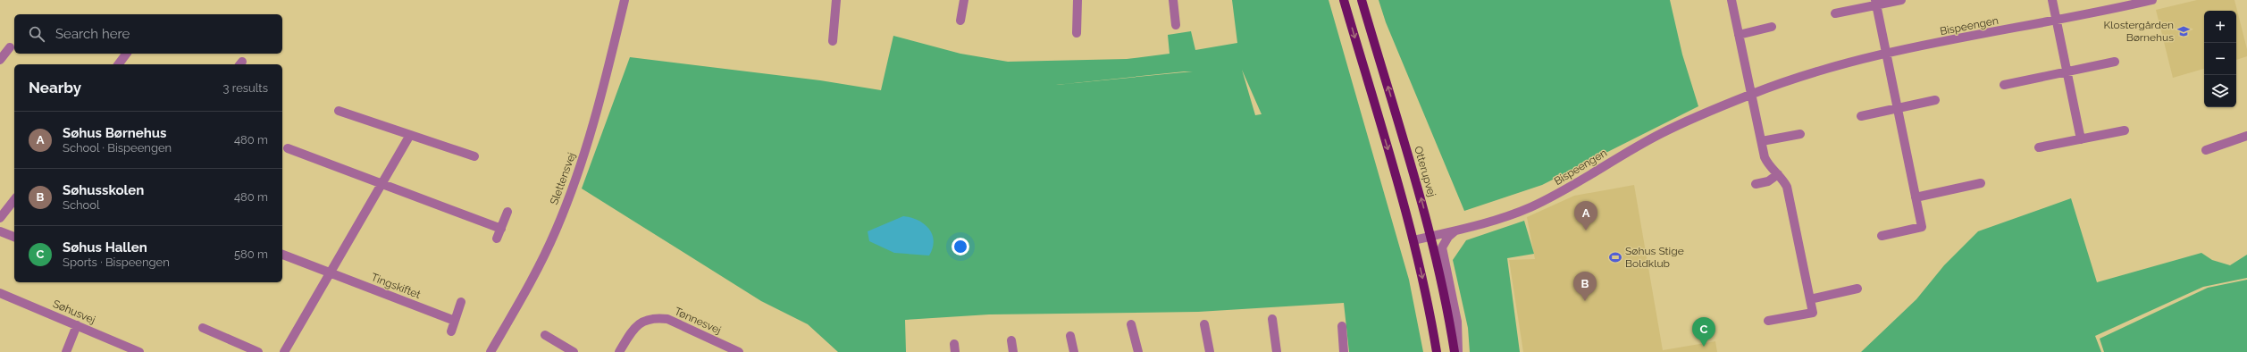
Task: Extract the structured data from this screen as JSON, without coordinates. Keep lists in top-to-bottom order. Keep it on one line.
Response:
{"streets":{"main road":["Otterupvej"],"street":["Bispeengen","Slettensvej","Tingskiftet","Søhusvej","Tønnesvej"]},"crossings":[["Bispeengen","Otterupvej"]],"places":{"school or university":["Klostergården Børnehus"],"sports":["Søhus Stige Boldklub"]},"page":{"map_buttons":["+","−"],"search":"Search here","heading":["Nearby","3 results"],"list":[{"mark":"A","name":"Søhus Børnehus","note":"School · Bispeengen","value":"480 m"},{"mark":"B","name":"Søhusskolen","note":"School","value":"480 m"},{"mark":"C","name":"Søhus Hallen","note":"Sports · Bispeengen","value":"580 m"}],"pins":["A","B","C"]}}
